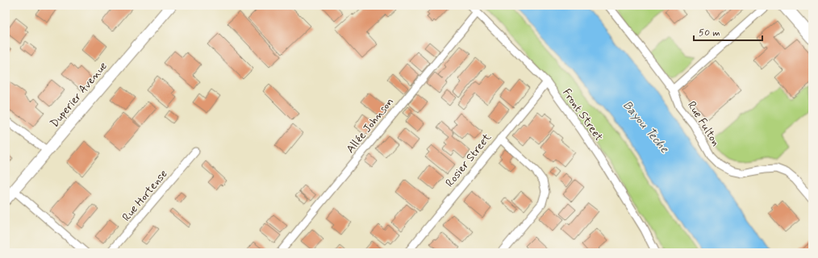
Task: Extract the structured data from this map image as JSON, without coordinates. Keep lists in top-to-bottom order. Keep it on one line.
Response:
{"streets":{"main road":["Duperier Avenue"],"street":["Front Street","Rue Fulton","Allée Johnson","Rosier Street","Rue Hortense"]},"crossings":[["Front Street","Allée Johnson"],["Front Street","Rosier Street"]],"water":["Bayou Teche"],"scale_bar":"50 m"}
